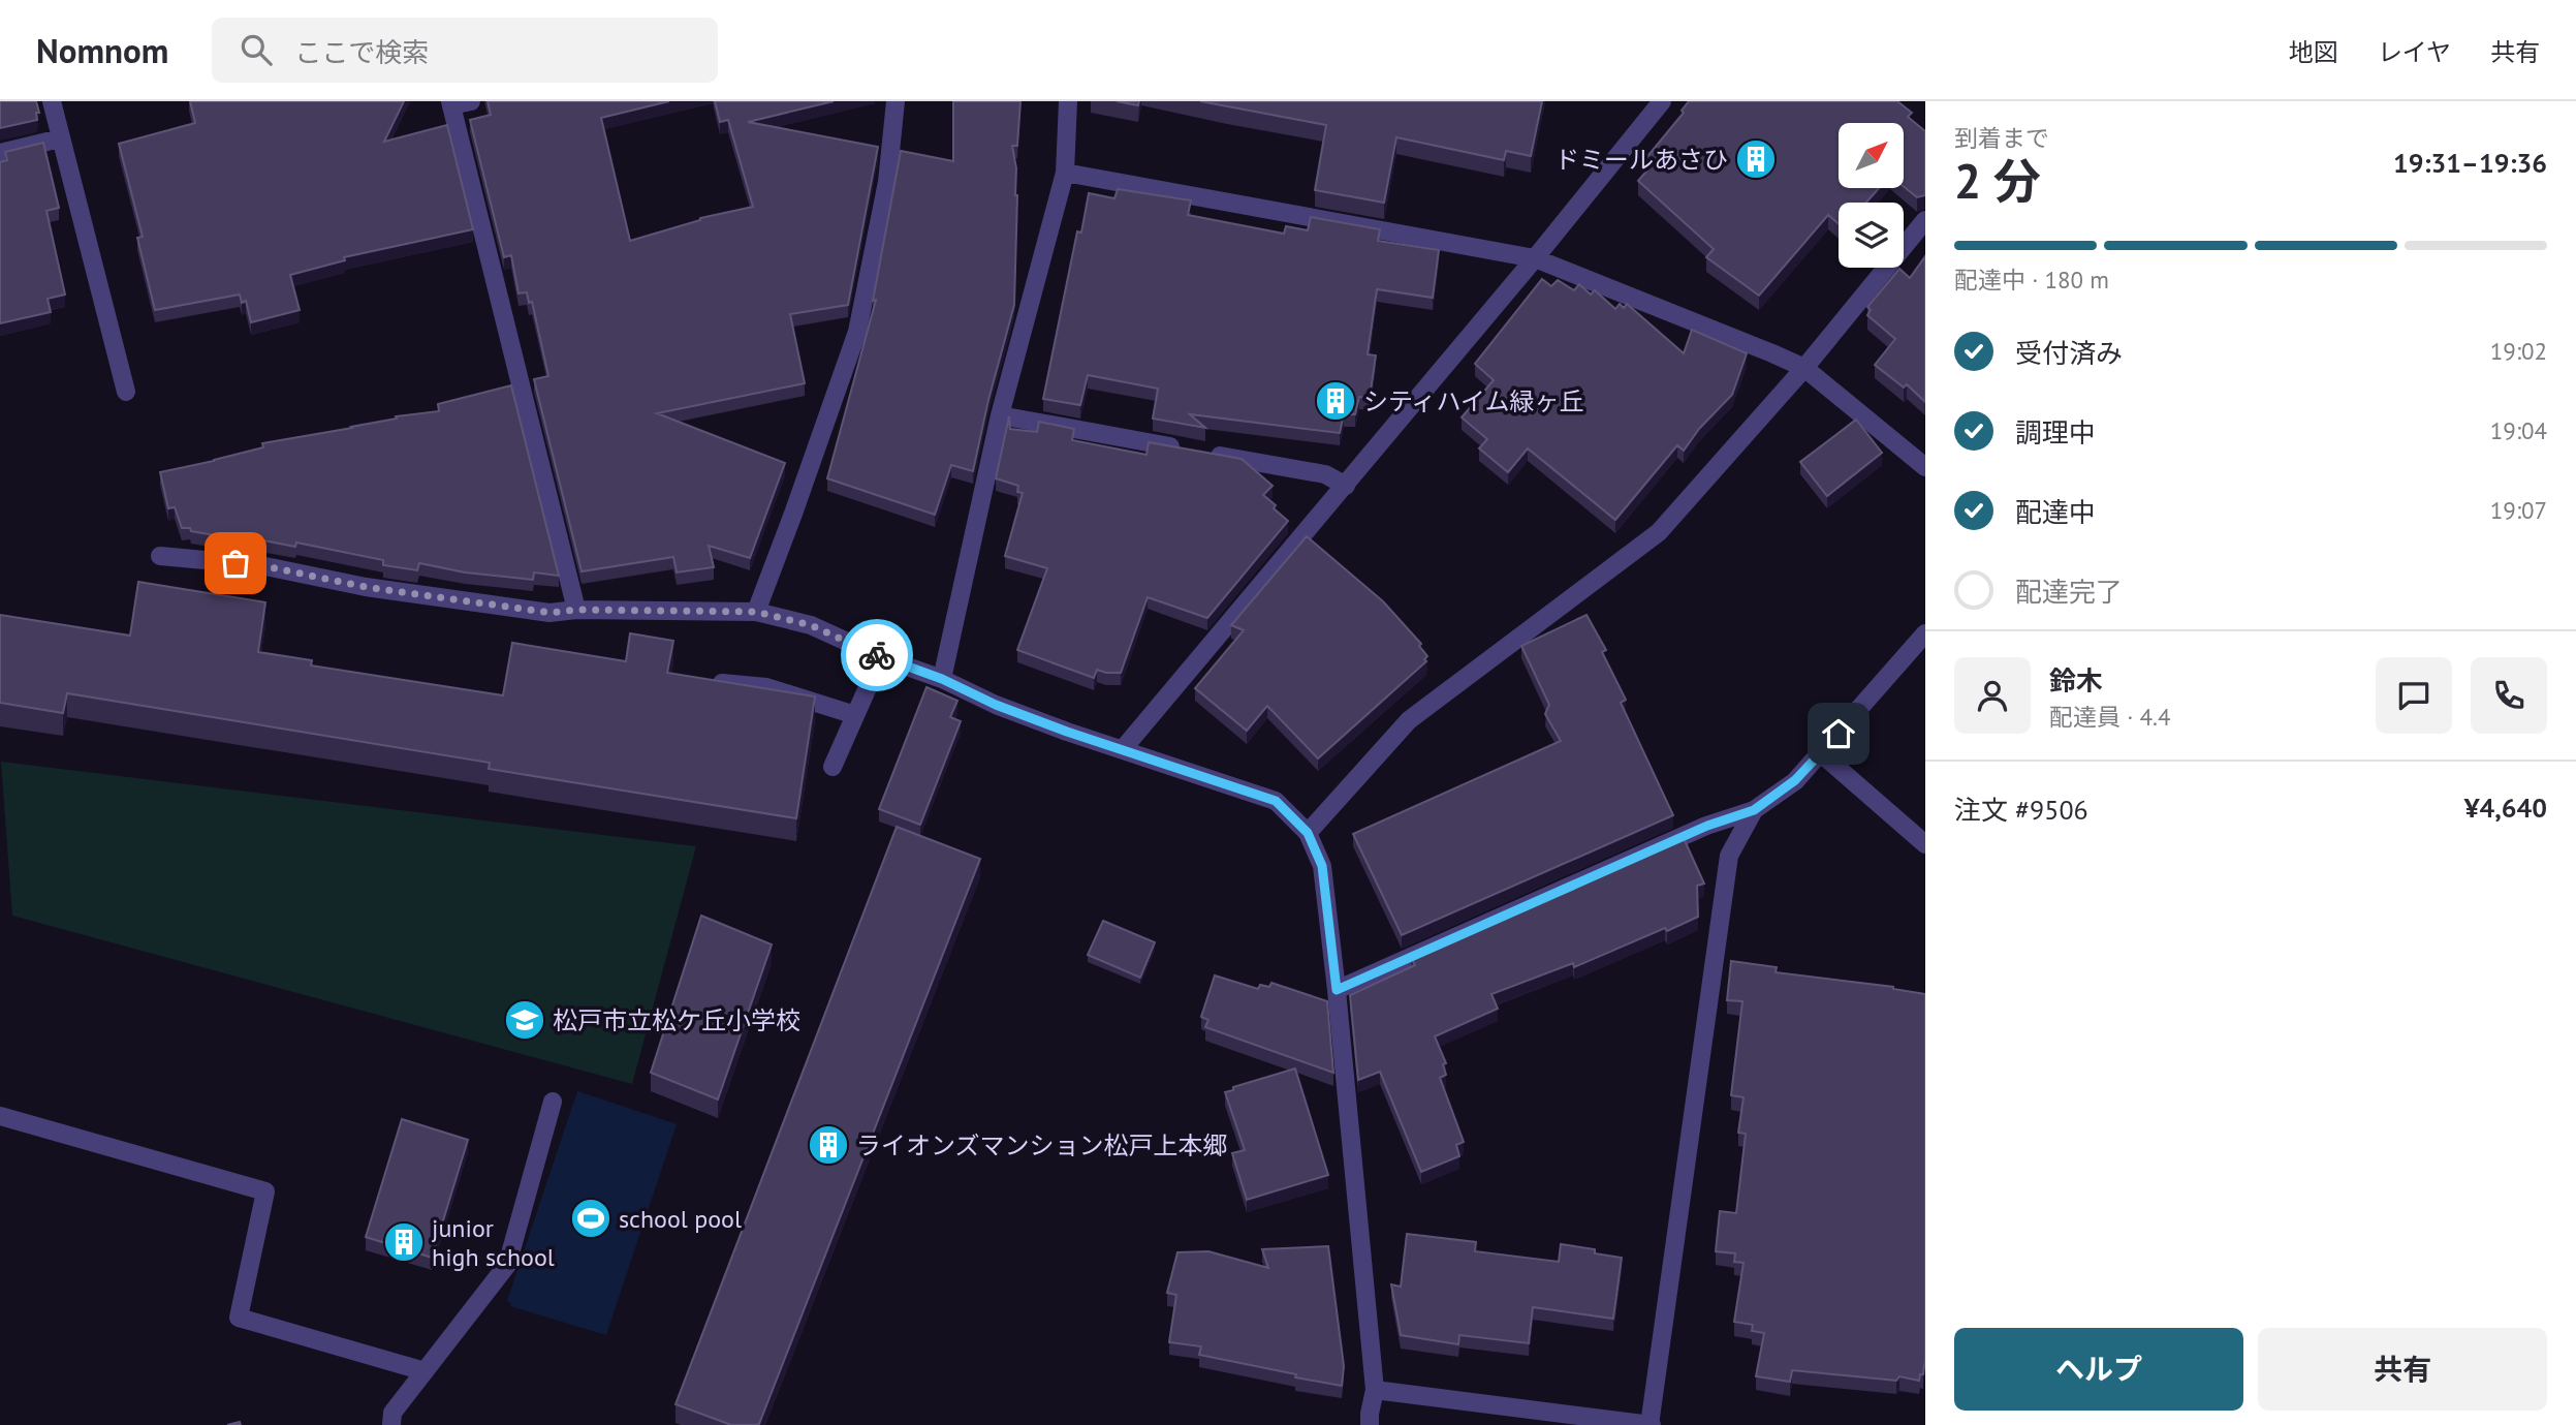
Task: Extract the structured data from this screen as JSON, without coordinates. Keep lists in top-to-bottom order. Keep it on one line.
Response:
{"places":{"building":["ドミールあさひ","シティハイム緑ヶ丘","ライオンズマンション松戸上本郷","junior high school"],"school or university":["松戸市立松ケ丘小学校"],"sports":["school pool"]},"north":"top right","page":{"header":"Nomnom","search":"ここで検索","nav":["地図","レイヤ","共有"],"heading":["2 分","到着まで","19:31–19:36"],"panel":["鈴木","配達員 · 4.4","注文 #9506","¥4,640"],"bar":"配達中 · 180 m","list":[["受付済み","19:02"],["調理中","19:04"],["配達中","19:07"],"配達完了"],"buttons":["ヘルプ","共有"]}}
